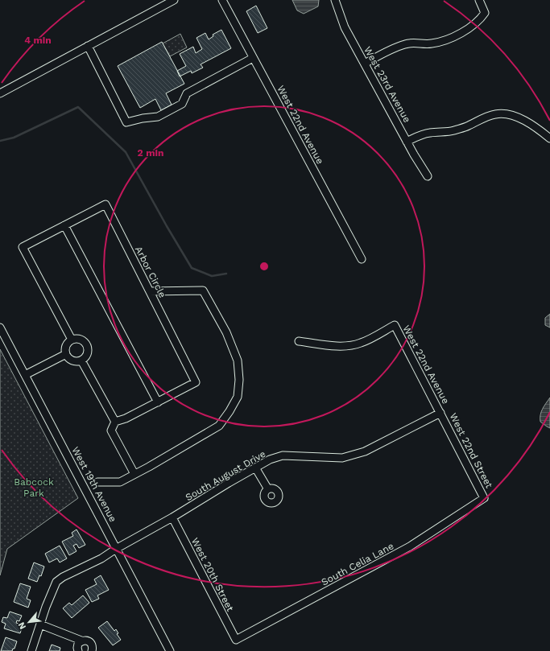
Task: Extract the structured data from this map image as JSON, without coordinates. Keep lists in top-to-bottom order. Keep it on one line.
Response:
{"streets":{"street":["West 23rd Avenue","West 22nd Avenue","Arbor Circle","West 22nd Street","South August Drive","West 19th Avenue","South Celia Lane","West 20th Street"]},"crossings":[["West 22nd Avenue","West 22nd Street"],["West 22nd Avenue","South August Drive"],["West 22nd Street","South August Drive"],["West 22nd Street","South Celia Lane"],["South August Drive","West 19th Avenue"],["South August Drive","West 20th Street"],["South Celia Lane","West 20th Street"]],"parks":["Babcock Park"],"north":"bottom left","rings":["4 min","2 min"]}
